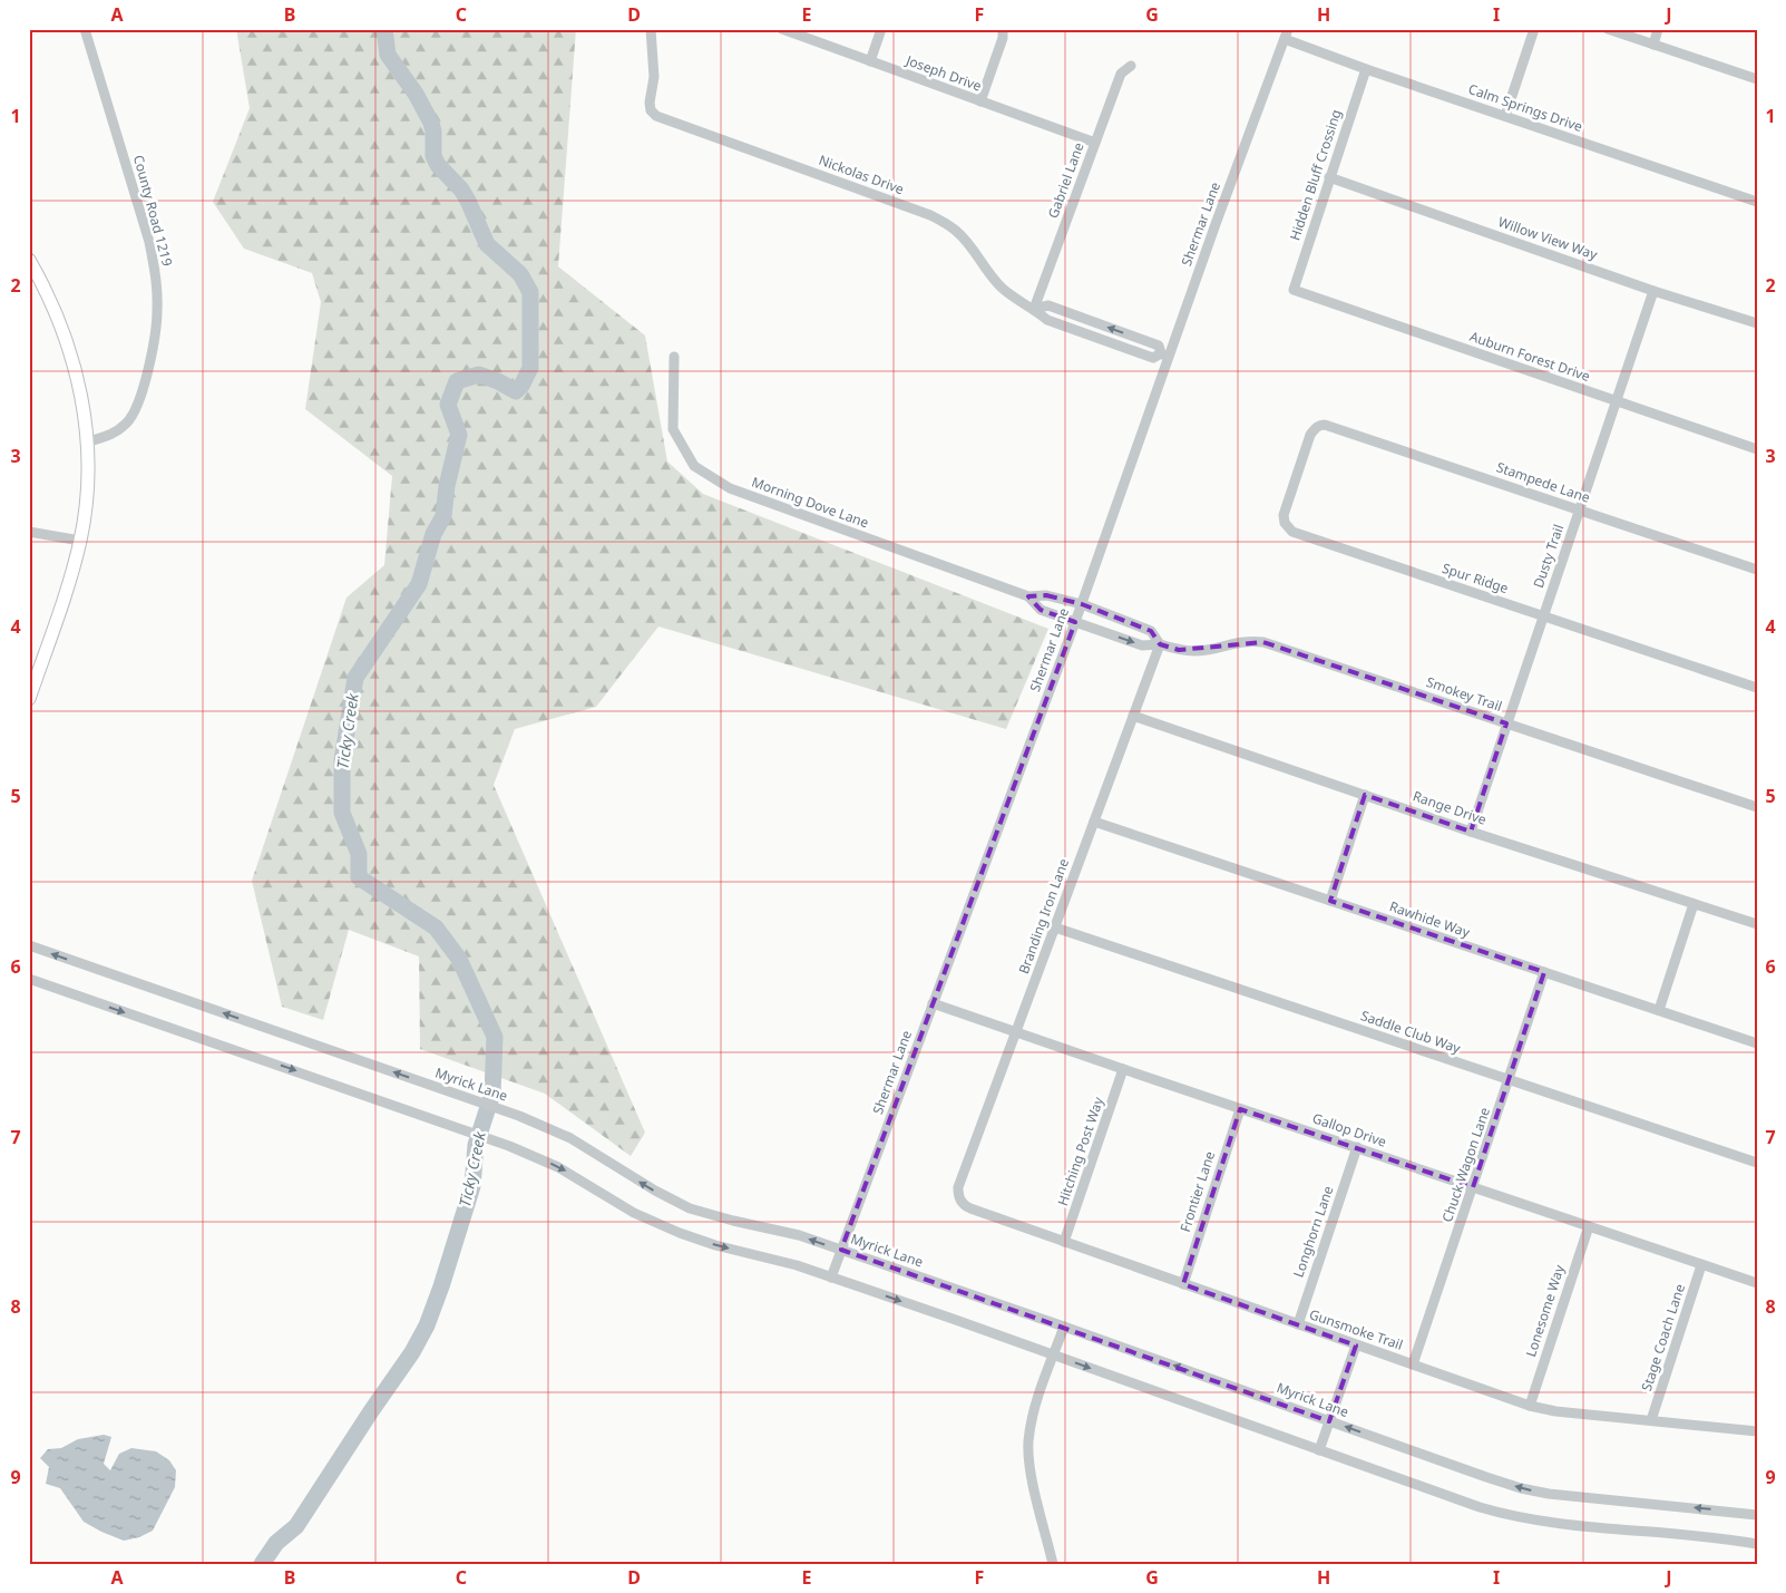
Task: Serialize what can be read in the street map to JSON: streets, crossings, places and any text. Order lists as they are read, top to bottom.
{
  "streets": {
    "street": [
      "Joseph Drive",
      "Calm Springs Drive",
      "Nickolas Drive",
      "Hidden Bluff Crossing",
      "Gabriel Lane",
      "County Road 1219",
      "Shermar Lane",
      "Willow View Way",
      "Auburn Forest Drive",
      "Stampede Lane",
      "Morning Dove Lane",
      "Dusty Trail",
      "Spur Ridge",
      "Smokey Trail",
      "Range Drive",
      "Branding Iron Lane",
      "Rawhide Way",
      "Saddle Club Way",
      "Myrick Lane",
      "Gallop Drive",
      "Hitching Post Way",
      "Chuck Wagon Lane",
      "Frontier Lane",
      "Longhorn Lane",
      "Lonesome Way",
      "Gunsmoke Trail",
      "Stage Coach Lane"
    ]
  },
  "crossings": [
    ["Joseph Drive", "Gabriel Lane"],
    ["Calm Springs Drive", "Hidden Bluff Crossing"],
    ["Calm Springs Drive", "Shermar Lane"],
    ["Nickolas Drive", "Gabriel Lane"],
    ["Nickolas Drive", "Shermar Lane"],
    ["Hidden Bluff Crossing", "Willow View Way"],
    ["Hidden Bluff Crossing", "Auburn Forest Drive"],
    ["Shermar Lane", "Morning Dove Lane"],
    ["Shermar Lane", "Smokey Trail"],
    ["Shermar Lane", "Myrick Lane"],
    ["Shermar Lane", "Gallop Drive"],
    ["Willow View Way", "Dusty Trail"],
    ["Auburn Forest Drive", "Dusty Trail"],
    ["Stampede Lane", "Dusty Trail"],
    ["Stampede Lane", "Spur Ridge"],
    ["Morning Dove Lane", "Smokey Trail"],
    ["Dusty Trail", "Spur Ridge"],
    ["Dusty Trail", "Smokey Trail"],
    ["Dusty Trail", "Range Drive"],
    ["Smokey Trail", "Branding Iron Lane"],
    ["Range Drive", "Branding Iron Lane"],
    ["Branding Iron Lane", "Rawhide Way"],
    ["Branding Iron Lane", "Saddle Club Way"],
    ["Branding Iron Lane", "Gallop Drive"],
    ["Branding Iron Lane", "Gunsmoke Trail"],
    ["Rawhide Way", "Chuck Wagon Lane"],
    ["Saddle Club Way", "Chuck Wagon Lane"],
    ["Gallop Drive", "Hitching Post Way"],
    ["Gallop Drive", "Chuck Wagon Lane"],
    ["Gallop Drive", "Frontier Lane"],
    ["Gallop Drive", "Longhorn Lane"],
    ["Gallop Drive", "Lonesome Way"],
    ["Gallop Drive", "Stage Coach Lane"],
    ["Hitching Post Way", "Gunsmoke Trail"],
    ["Chuck Wagon Lane", "Gunsmoke Trail"],
    ["Frontier Lane", "Gunsmoke Trail"],
    ["Longhorn Lane", "Gunsmoke Trail"],
    ["Lonesome Way", "Gunsmoke Trail"],
    ["Gunsmoke Trail", "Stage Coach Lane"]
  ],
  "water": ["Ticky Creek"],
  "grid": {
    "columns": [
      "A",
      "B",
      "C",
      "D",
      "E",
      "F",
      "G",
      "H",
      "I",
      "J"
    ],
    "rows": [
      "1",
      "2",
      "3",
      "4",
      "5",
      "6",
      "7",
      "8",
      "9"
    ]
  }
}
